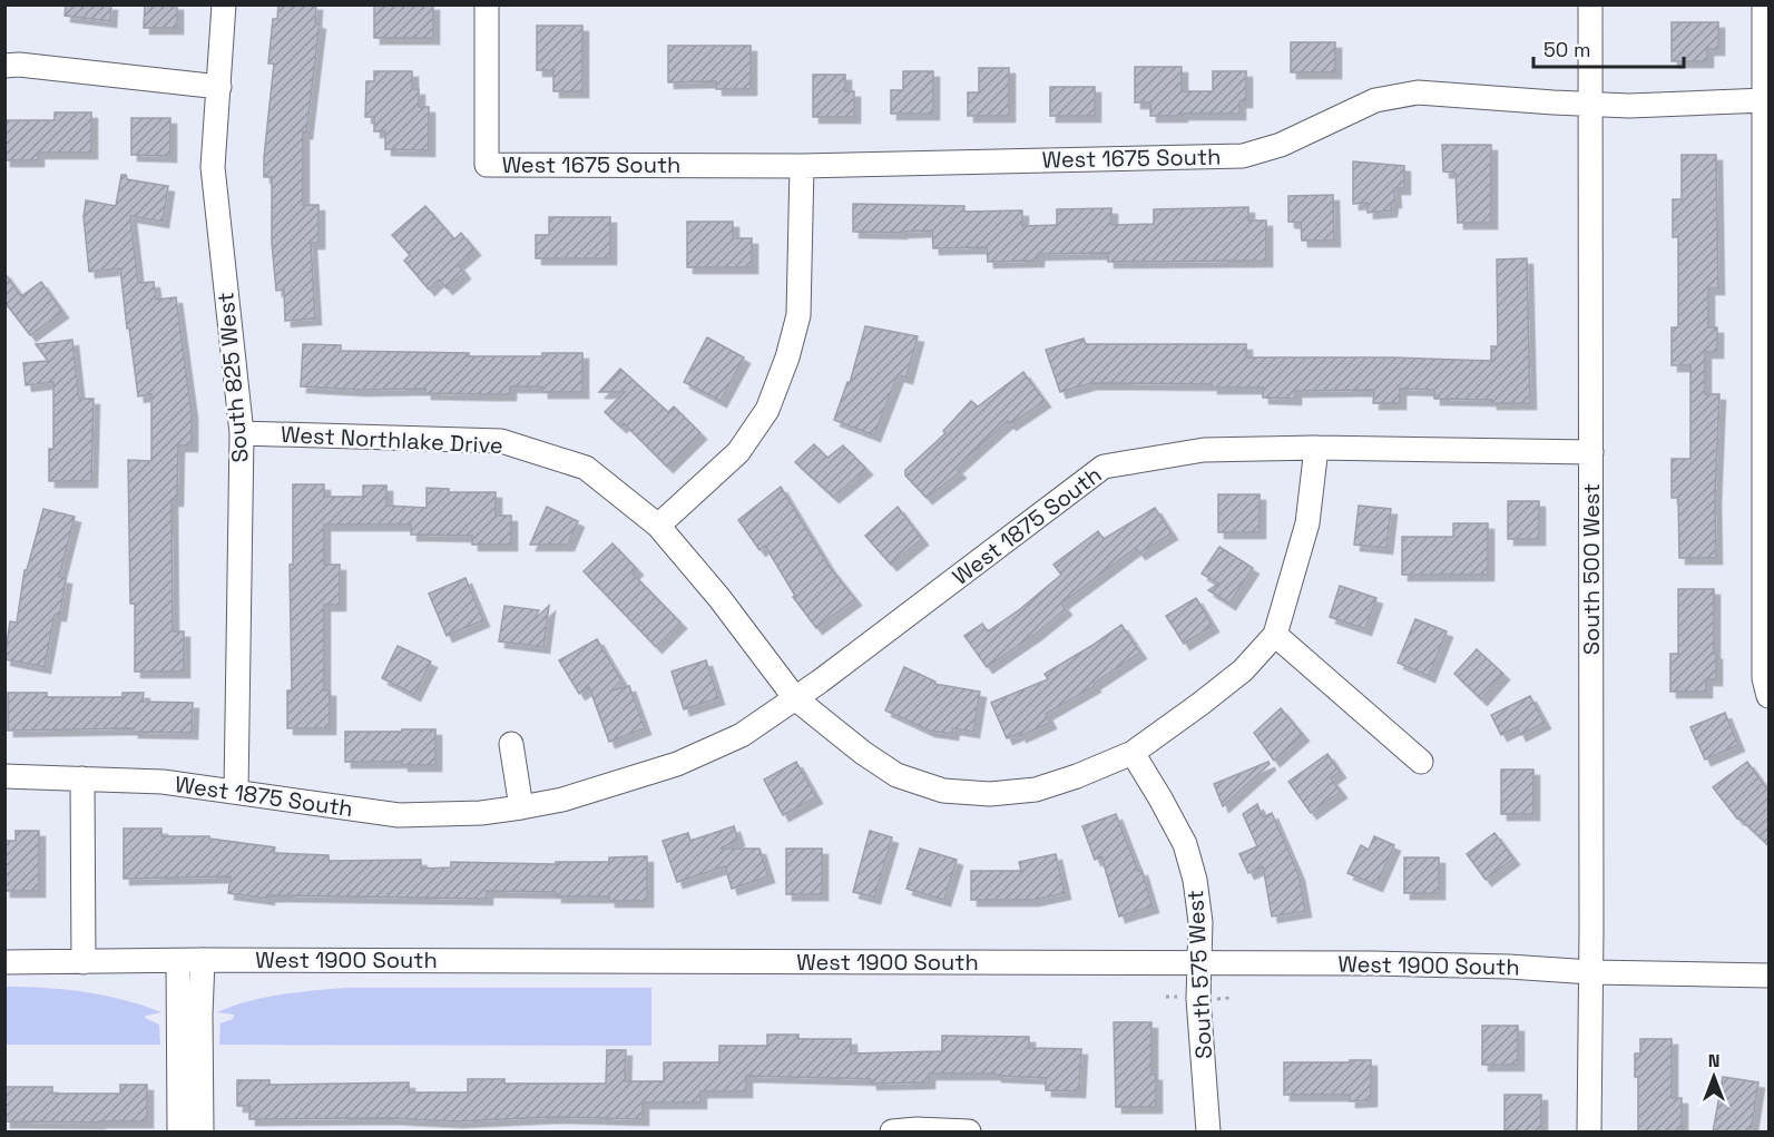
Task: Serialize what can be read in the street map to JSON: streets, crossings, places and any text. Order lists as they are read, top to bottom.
{
  "streets": {
    "street": [
      "West 1675 South",
      "South 825 West",
      "West Northlake Drive",
      "West 1875 South",
      "South 500 West",
      "West 1900 South",
      "South 575 West"
    ]
  },
  "crossings": [
    ["West 1675 South", "South 500 West"],
    ["South 825 West", "West Northlake Drive"],
    ["South 825 West", "West 1875 South"],
    ["West Northlake Drive", "West 1875 South"],
    ["West Northlake Drive", "South 575 West"],
    ["West 1875 South", "South 500 West"],
    ["South 500 West", "West 1900 South"],
    ["West 1900 South", "South 575 West"]
  ],
  "scale_bar": "50 m",
  "north": "top"
}
